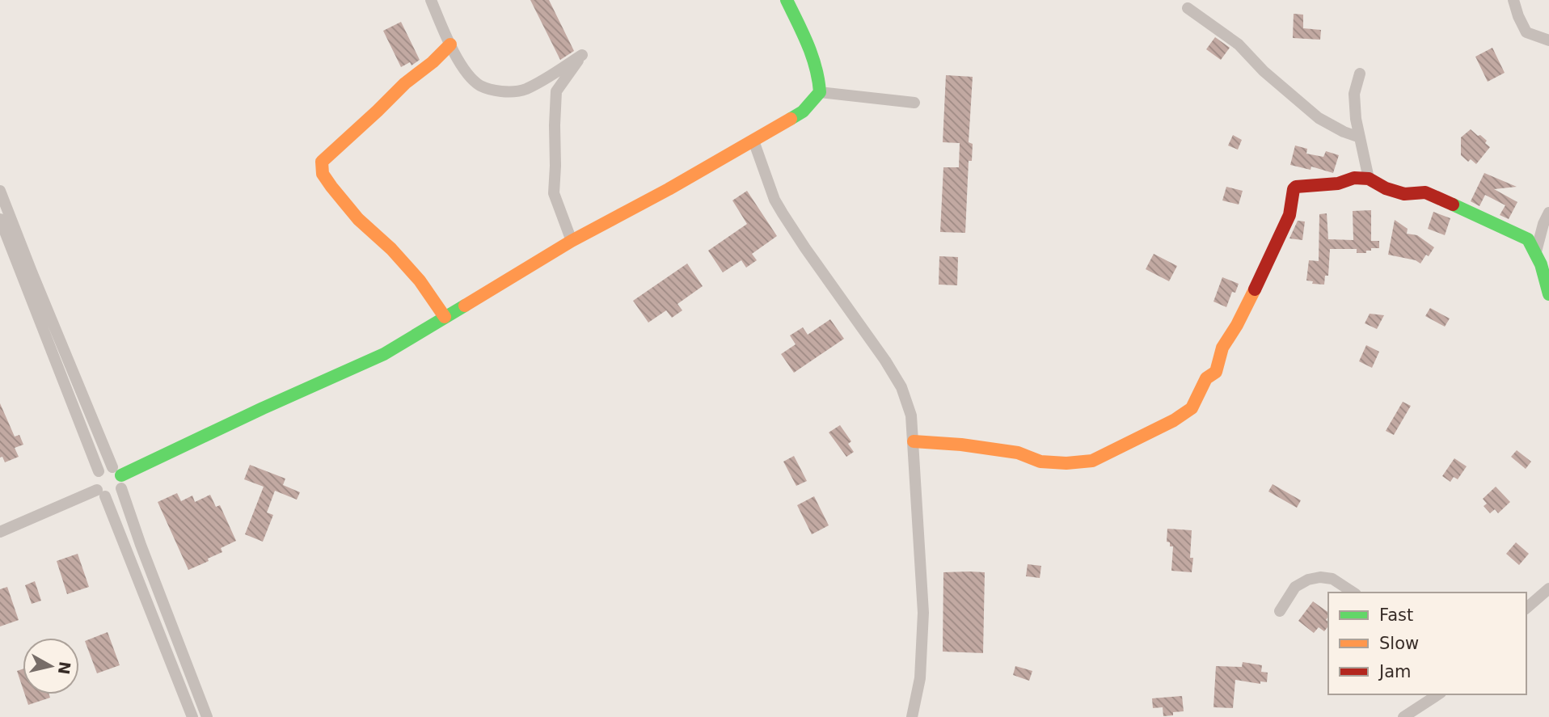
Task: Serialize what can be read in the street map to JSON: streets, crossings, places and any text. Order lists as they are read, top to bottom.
{
  "legend": ["Fast", "Slow", "Jam"],
  "north": "right"
}
